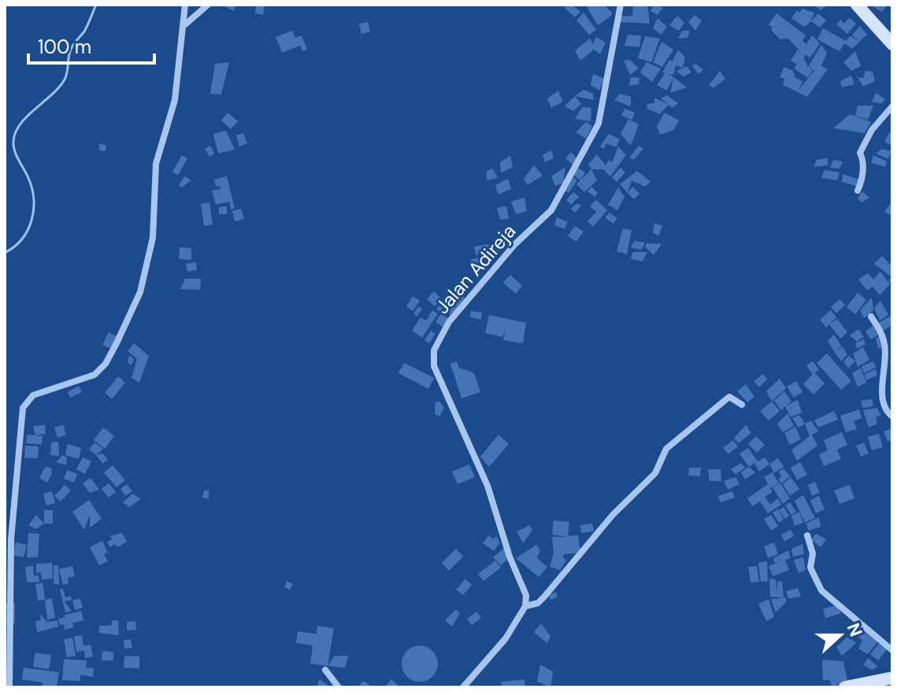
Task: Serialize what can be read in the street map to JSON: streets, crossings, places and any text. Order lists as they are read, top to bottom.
{
  "streets": {
    "street": ["Jalan Adireja"]
  },
  "scale_bar": "100 m",
  "north": "right"
}
